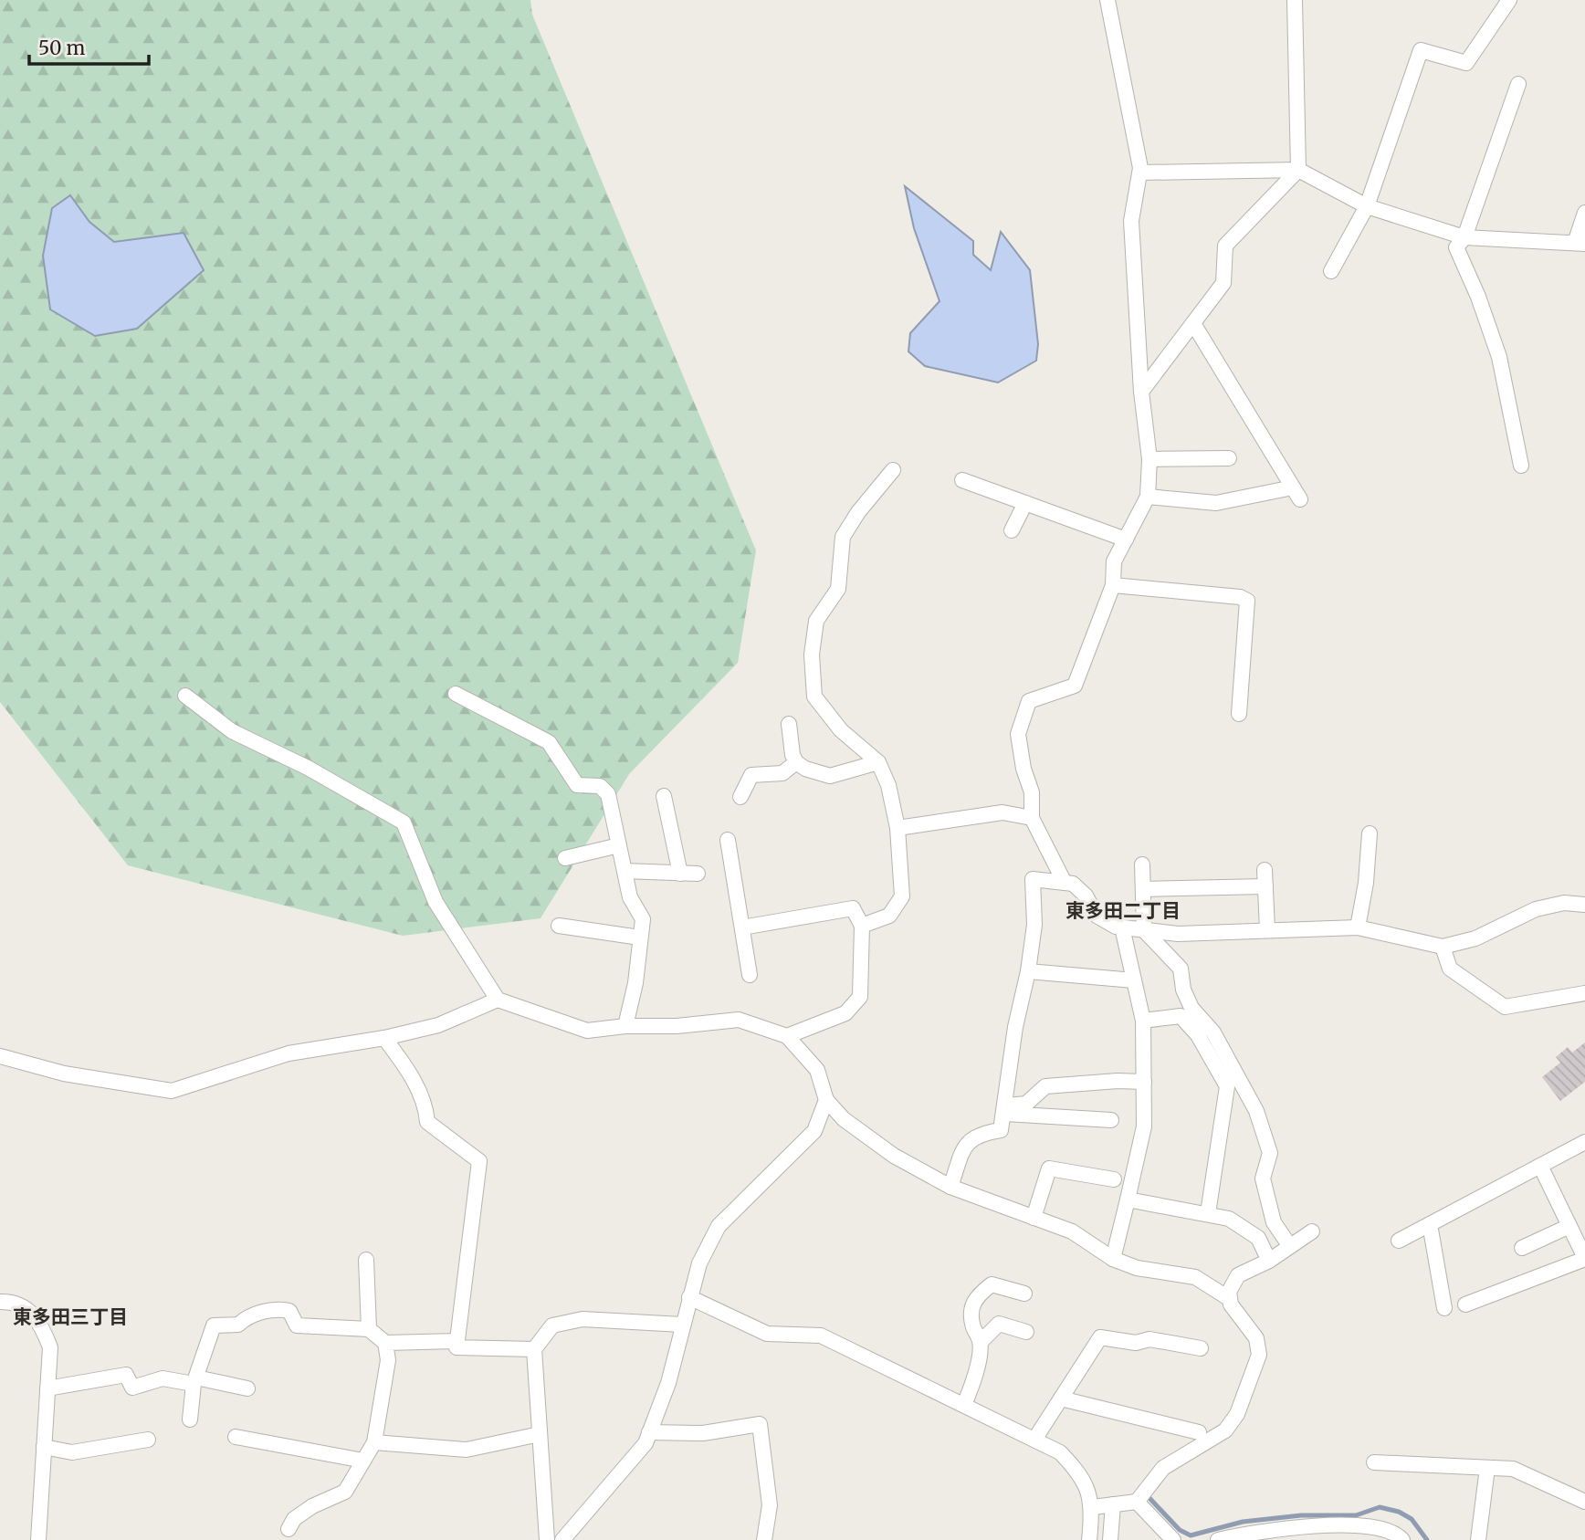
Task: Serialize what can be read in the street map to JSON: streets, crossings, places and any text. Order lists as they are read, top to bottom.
{
  "districts": ["東多田二丁目", "東多田三丁目"],
  "scale_bar": "50 m"
}
